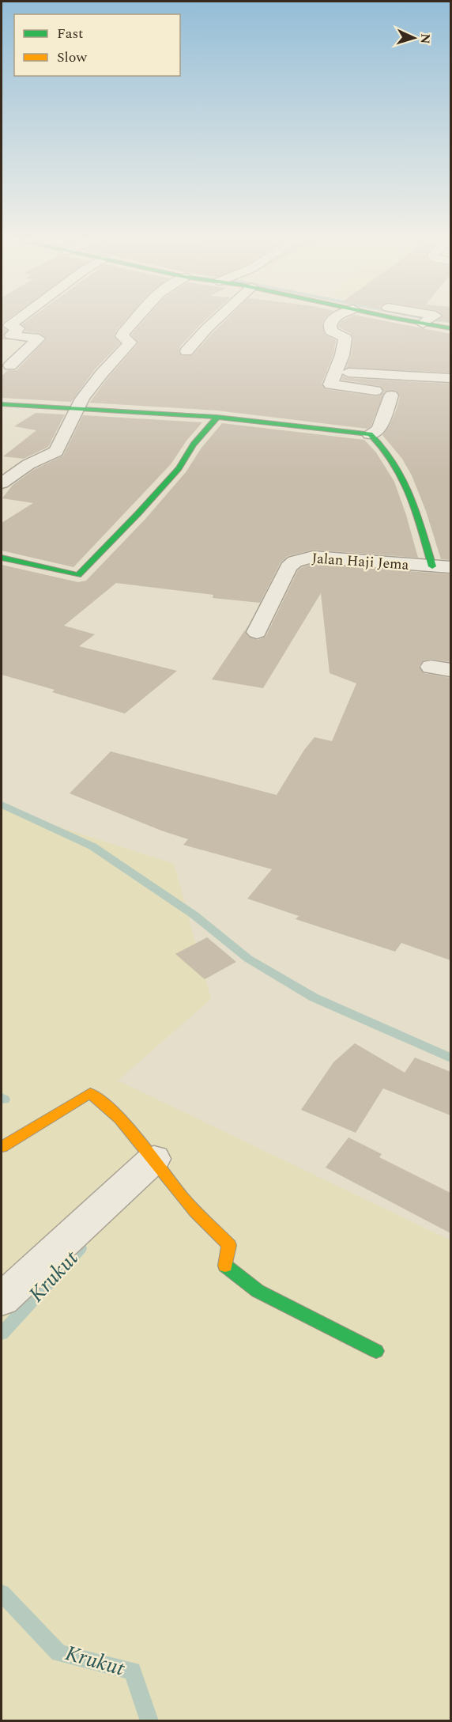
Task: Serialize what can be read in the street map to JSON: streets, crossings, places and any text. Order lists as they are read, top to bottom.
{
  "streets": {
    "street": ["Jalan Haji Jema"]
  },
  "water": ["Krukut"],
  "legend": ["Fast", "Slow"],
  "north": "right"
}
